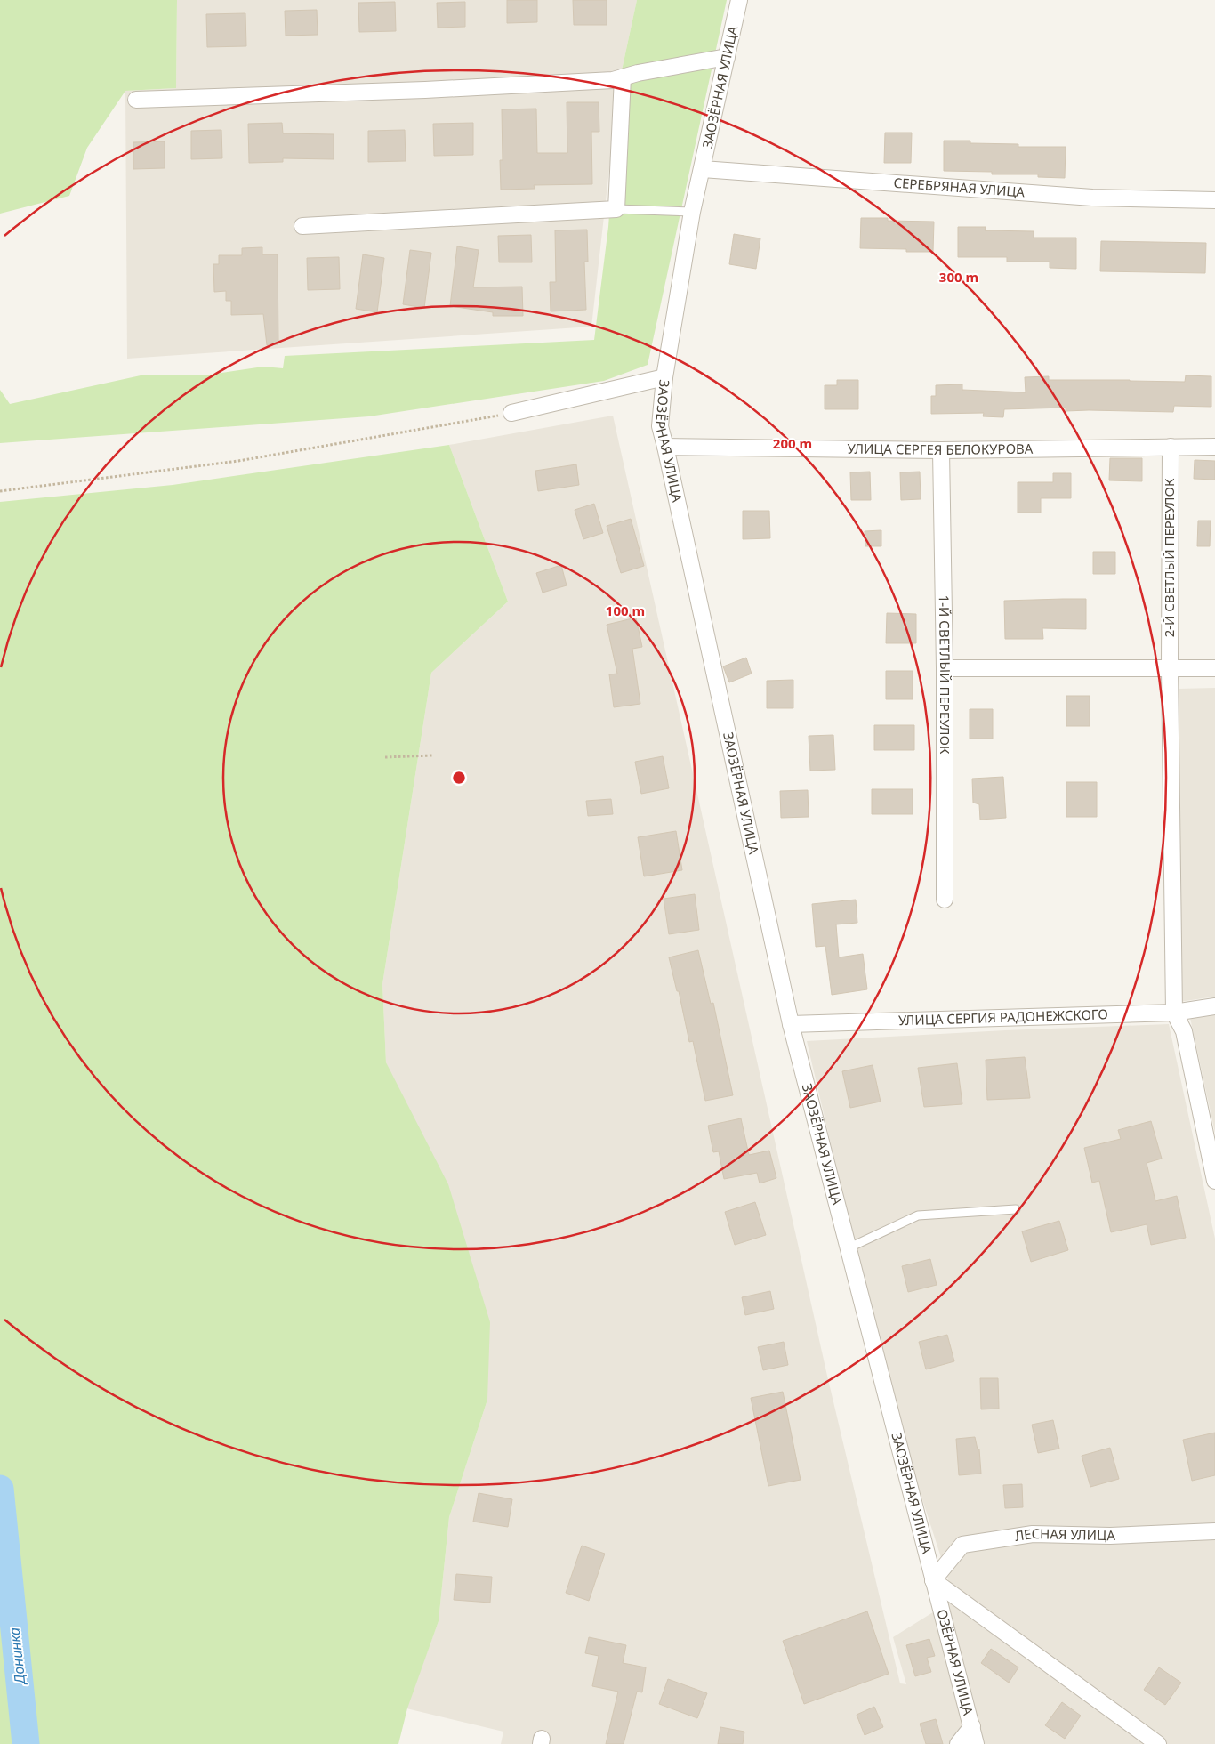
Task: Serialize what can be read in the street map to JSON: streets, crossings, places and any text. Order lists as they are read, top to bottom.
{
  "streets": {
    "street": [
      "ЗАОЗЁРНАЯ УЛИЦА",
      "СЕРЕБРЯНАЯ УЛИЦА",
      "УЛИЦА СЕРГЕЯ БЕЛОКУРОВА",
      "2-Й СВЕТЛЫЙ ПЕРЕУЛОК",
      "1-Й СВЕТЛЫЙ ПЕРЕУЛОК",
      "УЛИЦА СЕРГИЯ РАДОНЕЖСКОГО",
      "ЛЕСНАЯ УЛИЦА",
      "ОЗЁРНАЯ УЛИЦА"
    ]
  },
  "crossings": [
    ["ЗАОЗЁРНАЯ УЛИЦА", "СЕРЕБРЯНАЯ УЛИЦА"],
    ["ЗАОЗЁРНАЯ УЛИЦА", "УЛИЦА СЕРГЕЯ БЕЛОКУРОВА"],
    ["ЗАОЗЁРНАЯ УЛИЦА", "УЛИЦА СЕРГИЯ РАДОНЕЖСКОГО"],
    ["ЗАОЗЁРНАЯ УЛИЦА", "ЛЕСНАЯ УЛИЦА"],
    ["ЗАОЗЁРНАЯ УЛИЦА", "ОЗЁРНАЯ УЛИЦА"],
    ["УЛИЦА СЕРГЕЯ БЕЛОКУРОВА", "2-Й СВЕТЛЫЙ ПЕРЕУЛОК"],
    ["УЛИЦА СЕРГЕЯ БЕЛОКУРОВА", "1-Й СВЕТЛЫЙ ПЕРЕУЛОК"],
    ["2-Й СВЕТЛЫЙ ПЕРЕУЛОК", "УЛИЦА СЕРГИЯ РАДОНЕЖСКОГО"],
    ["ЛЕСНАЯ УЛИЦА", "ОЗЁРНАЯ УЛИЦА"]
  ],
  "water": ["Донинка"],
  "rings": ["300 m", "200 m", "100 m"]
}
